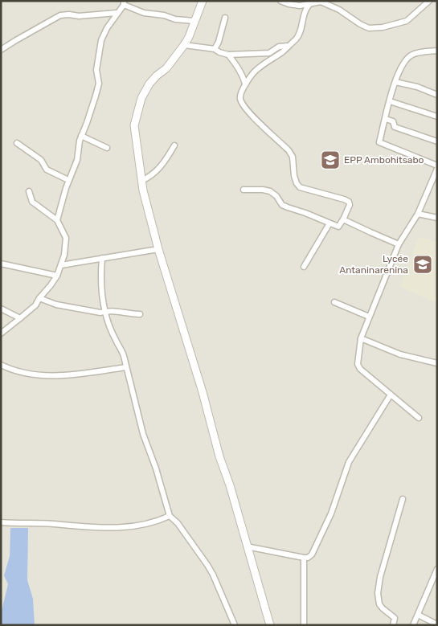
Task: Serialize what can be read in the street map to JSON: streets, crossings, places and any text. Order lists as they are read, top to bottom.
{
  "places": {
    "school or university": ["EPP Ambohitsabo", "Lycée Antaninarenina"]
  }
}
